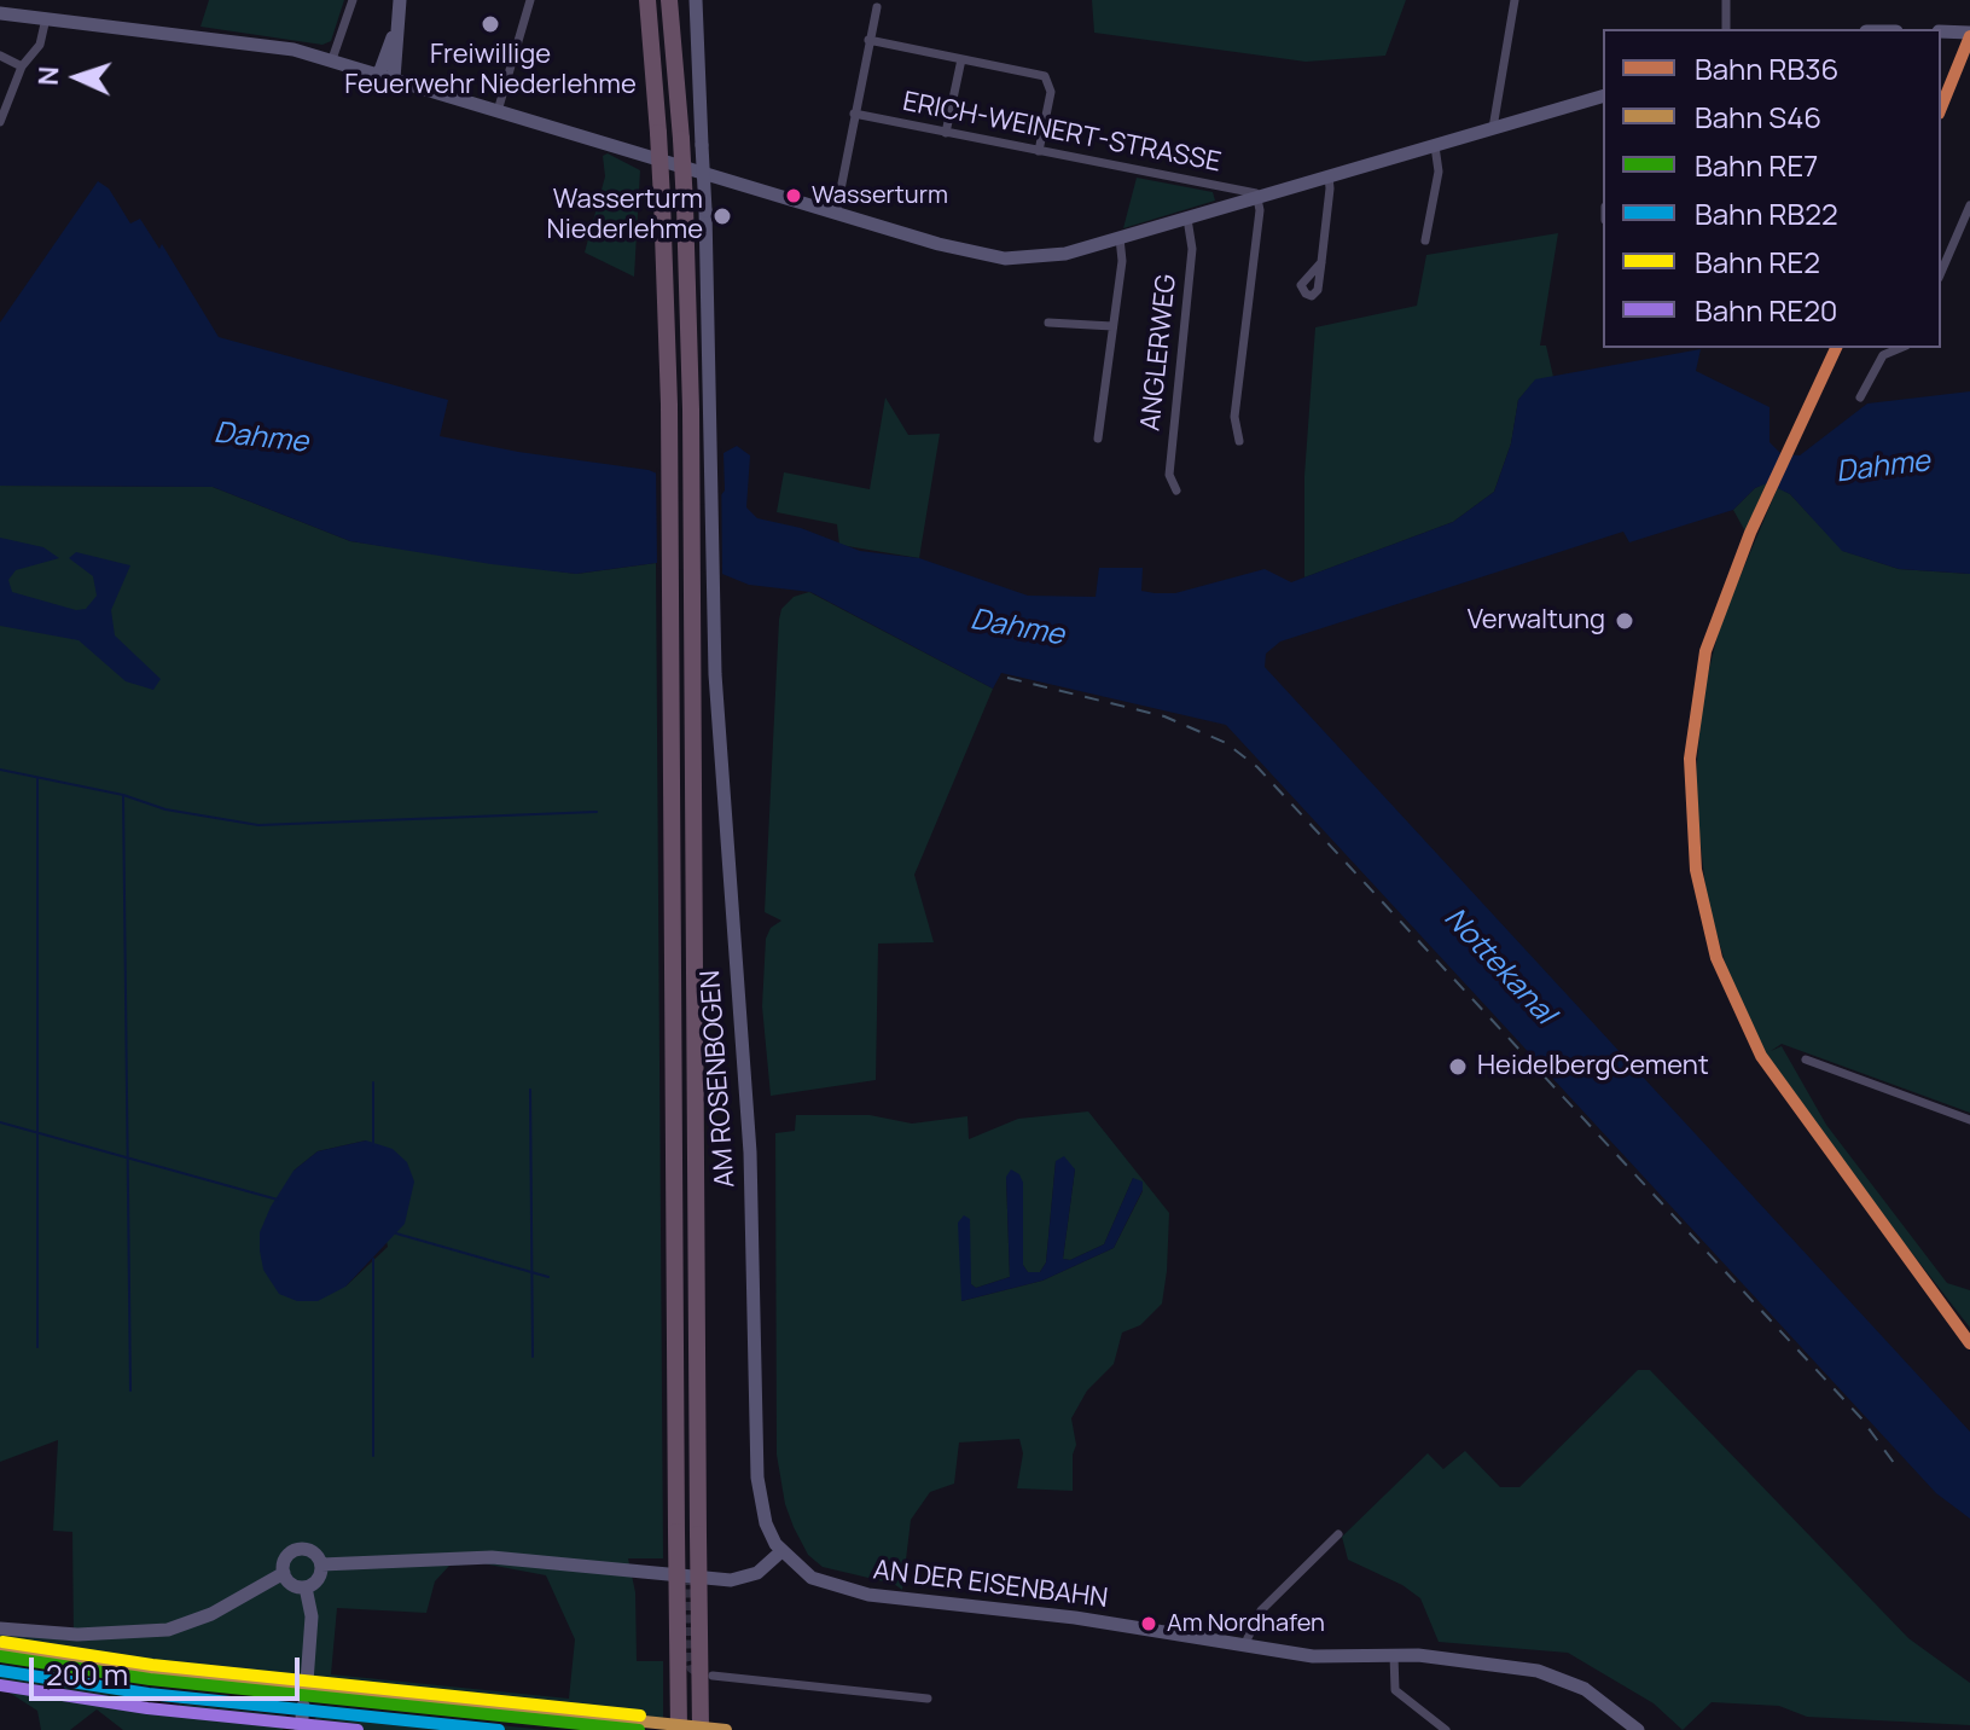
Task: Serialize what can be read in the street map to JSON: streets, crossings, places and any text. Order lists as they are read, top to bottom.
{
  "streets": {
    "main road": ["AM ROSENBOGEN", "AN DER EISENBAHN"],
    "street": ["ERICH-WEINERT-STRASSE", "ANGLERWEG"]
  },
  "crossings": [
    ["AM ROSENBOGEN", "AN DER EISENBAHN"]
  ],
  "water": ["Dahme", "Nottekanal"],
  "places": [
    "Freiwillige Feuerwehr Niederlehme",
    "Wasserturm",
    "Wasserturm Niederlehme",
    "Verwaltung",
    "HeidelbergCement",
    "Am Nordhafen"
  ],
  "lines": [
    "rail line RB36",
    "rail line RE2",
    "rail line S46",
    "rail line RE7",
    "rail line RB22",
    "rail line RE20"
  ],
  "legend": [
    "Bahn RB36",
    "Bahn S46",
    "Bahn RE7",
    "Bahn RB22",
    "Bahn RE2",
    "Bahn RE20"
  ],
  "scale_bar": "200 m",
  "north": "left"
}
